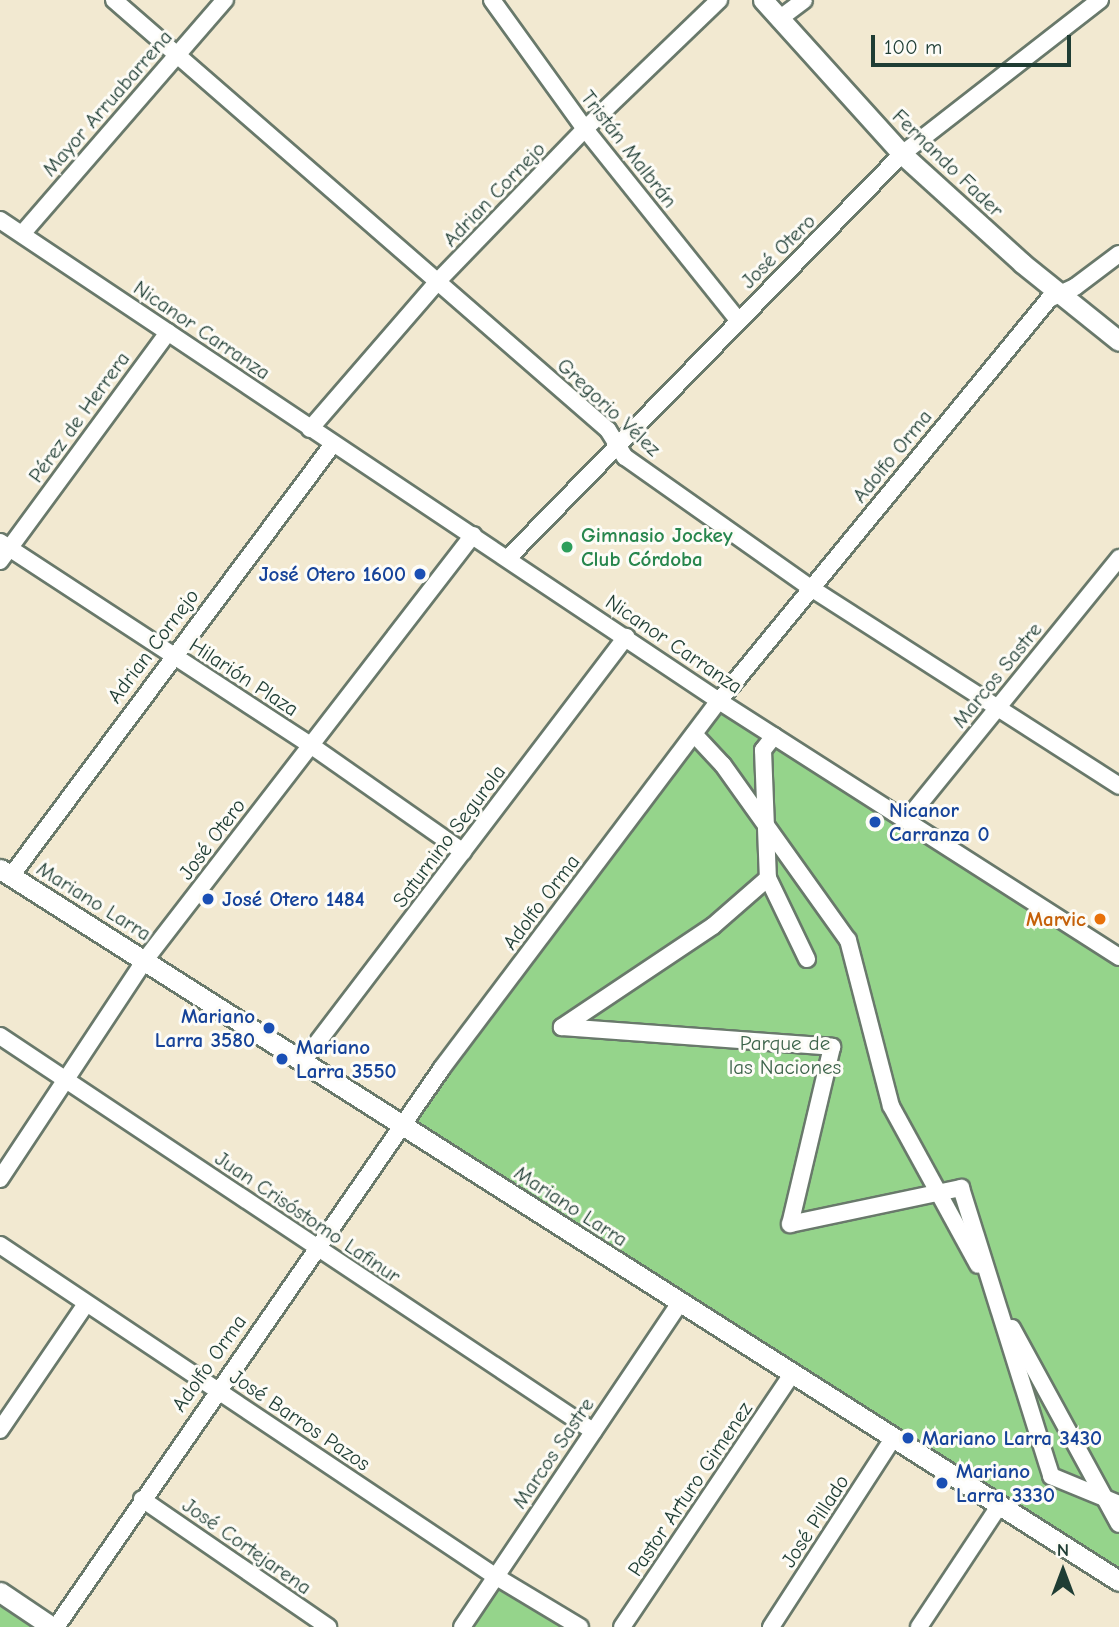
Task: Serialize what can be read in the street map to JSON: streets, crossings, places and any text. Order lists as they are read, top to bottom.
{
  "streets": {
    "main road": ["Fernando Fader", "Mariano Larra"],
    "street": [
      "Mayor Arruabarrena",
      "Tristán Malbrán",
      "Adrian Cornejo",
      "José Otero",
      "Nicanor Carranza",
      "Gregorio Vélez",
      "Pérez de Herrera",
      "Adolfo Orma",
      "Marcos Sastre",
      "Hilarión Plaza",
      "Saturnino Segurola",
      "Juan Crisóstomo Lafinur",
      "José Barros Pazos",
      "Pastor Arturo Gimenez",
      "José Pillado",
      "José Cortejarena"
    ]
  },
  "crossings": [
    ["Mayor Arruabarrena", "Nicanor Carranza"],
    ["Mayor Arruabarrena", "Gregorio Vélez"],
    ["Tristán Malbrán", "Adrian Cornejo"],
    ["Tristán Malbrán", "José Otero"],
    ["Fernando Fader", "José Otero"],
    ["Fernando Fader", "Adolfo Orma"],
    ["Adrian Cornejo", "Nicanor Carranza"],
    ["Adrian Cornejo", "Gregorio Vélez"],
    ["Adrian Cornejo", "Hilarión Plaza"],
    ["Adrian Cornejo", "Mariano Larra"],
    ["José Otero", "Nicanor Carranza"],
    ["José Otero", "Gregorio Vélez"],
    ["José Otero", "Hilarión Plaza"],
    ["José Otero", "Mariano Larra"],
    ["José Otero", "Juan Crisóstomo Lafinur"],
    ["Nicanor Carranza", "Pérez de Herrera"],
    ["Nicanor Carranza", "Adolfo Orma"],
    ["Nicanor Carranza", "Marcos Sastre"],
    ["Nicanor Carranza", "Saturnino Segurola"],
    ["Gregorio Vélez", "Adolfo Orma"],
    ["Gregorio Vélez", "Marcos Sastre"],
    ["Pérez de Herrera", "Hilarión Plaza"],
    ["Adolfo Orma", "Mariano Larra"],
    ["Adolfo Orma", "Juan Crisóstomo Lafinur"],
    ["Adolfo Orma", "José Barros Pazos"],
    ["Adolfo Orma", "José Cortejarena"],
    ["Marcos Sastre", "Mariano Larra"],
    ["Marcos Sastre", "Juan Crisóstomo Lafinur"],
    ["Marcos Sastre", "José Barros Pazos"],
    ["Hilarión Plaza", "Saturnino Segurola"],
    ["Saturnino Segurola", "Mariano Larra"],
    ["Mariano Larra", "Pastor Arturo Gimenez"],
    ["Mariano Larra", "José Pillado"]
  ],
  "parks": ["Parque de las Naciones"],
  "places": [
    "Gimnasio Jockey Club Córdoba",
    "José Otero 1600",
    "Nicanor Carranza 0",
    "José Otero 1484",
    "Marvic",
    "Mariano Larra 3580",
    "Mariano Larra 3550",
    "Mariano Larra 3430",
    "Mariano Larra 3330"
  ],
  "scale_bar": "100 m",
  "north": "top"
}
